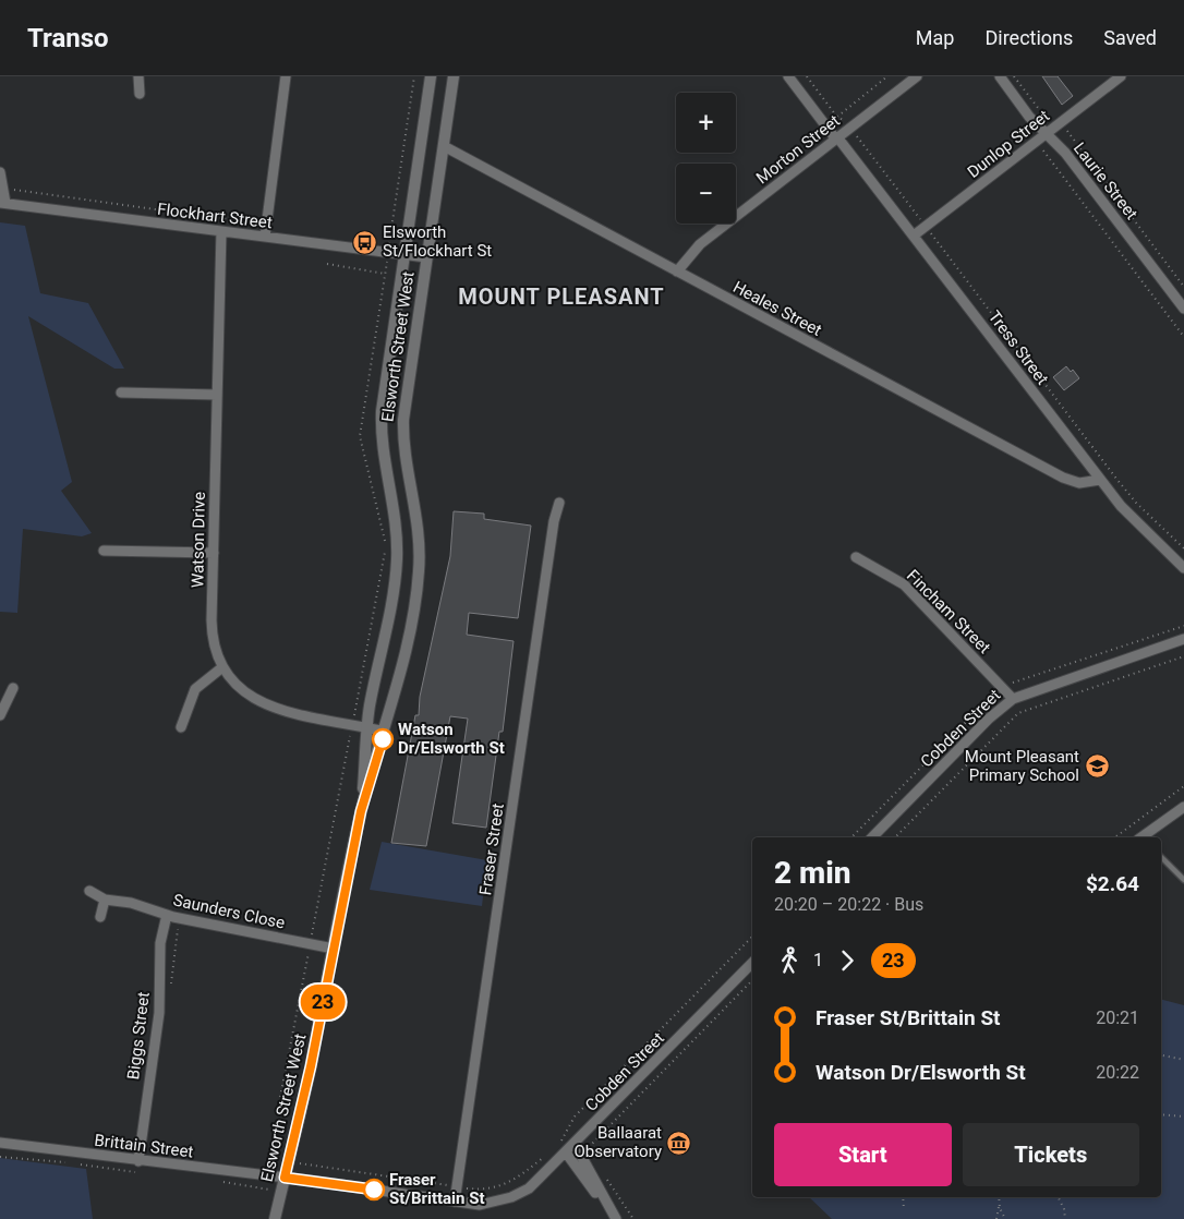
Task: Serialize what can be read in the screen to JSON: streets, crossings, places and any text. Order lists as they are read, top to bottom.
{
  "streets": {
    "street": [
      "Dunlop Street",
      "Morton Street",
      "Laurie Street",
      "Flockhart Street",
      "Heales Street",
      "Elsworth Street West",
      "Tress Street",
      "Watson Drive",
      "Fincham Street",
      "Cobden Street",
      "Fraser Street",
      "Saunders Close",
      "Biggs Street",
      "Brittain Street"
    ]
  },
  "crossings": [
    ["Dunlop Street", "Laurie Street"],
    ["Dunlop Street", "Tress Street"],
    ["Morton Street", "Heales Street"],
    ["Morton Street", "Tress Street"],
    ["Flockhart Street", "Elsworth Street West"],
    ["Flockhart Street", "Watson Drive"],
    ["Heales Street", "Elsworth Street West"],
    ["Heales Street", "Tress Street"],
    ["Elsworth Street West", "Watson Drive"],
    ["Elsworth Street West", "Cobden Street"],
    ["Elsworth Street West", "Saunders Close"],
    ["Elsworth Street West", "Brittain Street"],
    ["Fincham Street", "Cobden Street"],
    ["Cobden Street", "Fraser Street"],
    ["Cobden Street", "Brittain Street"],
    ["Saunders Close", "Biggs Street"],
    ["Biggs Street", "Brittain Street"]
  ],
  "districts": ["MOUNT PLEASANT"],
  "places": {
    "bus stop": ["Elsworth St/Flockhart St"],
    "other": ["Watson Dr/Elsworth St", "Fraser St/Brittain St"],
    "school or university": ["Mount Pleasant Primary School"],
    "museum": ["Ballaarat Observatory"]
  },
  "lines": ["bus line 23"],
  "page": {
    "header": "Transo",
    "nav": ["Map", "Directions", "Saved"],
    "on_map": "23",
    "map_buttons": ["+", "−"],
    "heading": ["2 min", "20:20 – 20:22 · Bus", "$2.64"],
    "legs": ["1", "23"],
    "list": [
      {
        "name": "Fraser St/Brittain St",
        "value": "20:21"
      },
      {
        "name": "Watson Dr/Elsworth St",
        "value": "20:22"
      }
    ],
    "buttons": ["Start", "Tickets"]
  }
}
